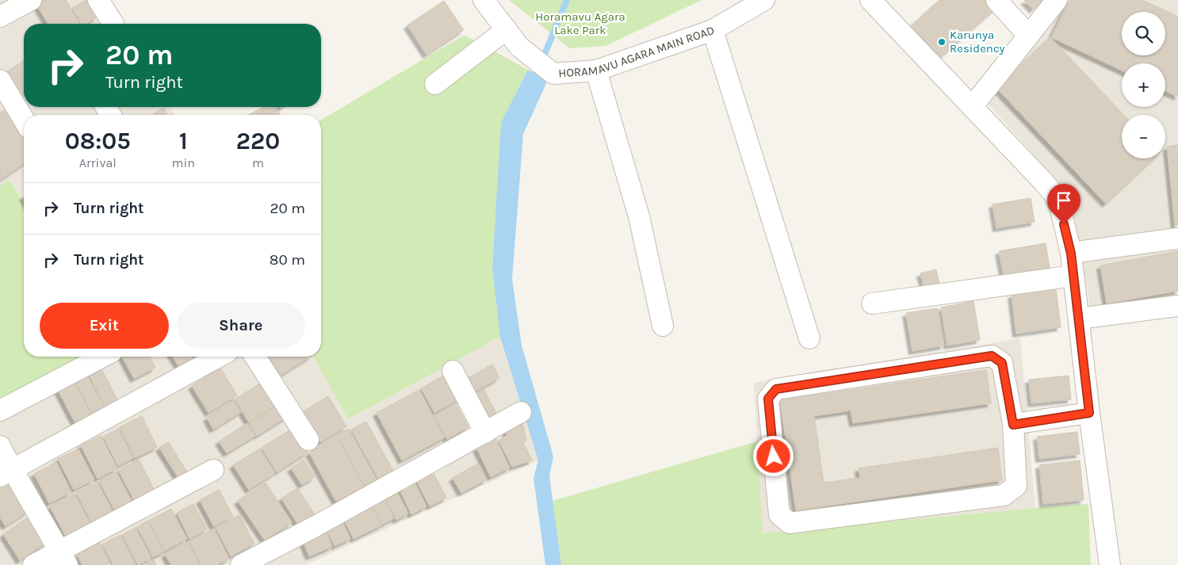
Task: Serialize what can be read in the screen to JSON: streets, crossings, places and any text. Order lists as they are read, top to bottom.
{
  "streets": {
    "street": ["HORAMAVU AGARA MAIN ROAD"]
  },
  "parks": ["Horamavu Agara Lake Park"],
  "places": ["Karunya Residency"],
  "page": {
    "map_buttons": ["+", "−"],
    "turn": ["20 m", "Turn right"],
    "eta": [
      "08:05",
      "Arrival",
      "1",
      "min",
      "220",
      "m"
    ],
    "list": [
      {
        "name": "Turn right",
        "value": "20 m"
      },
      {
        "name": "Turn right",
        "value": "80 m"
      }
    ],
    "buttons": ["Exit", "Share"]
  }
}
